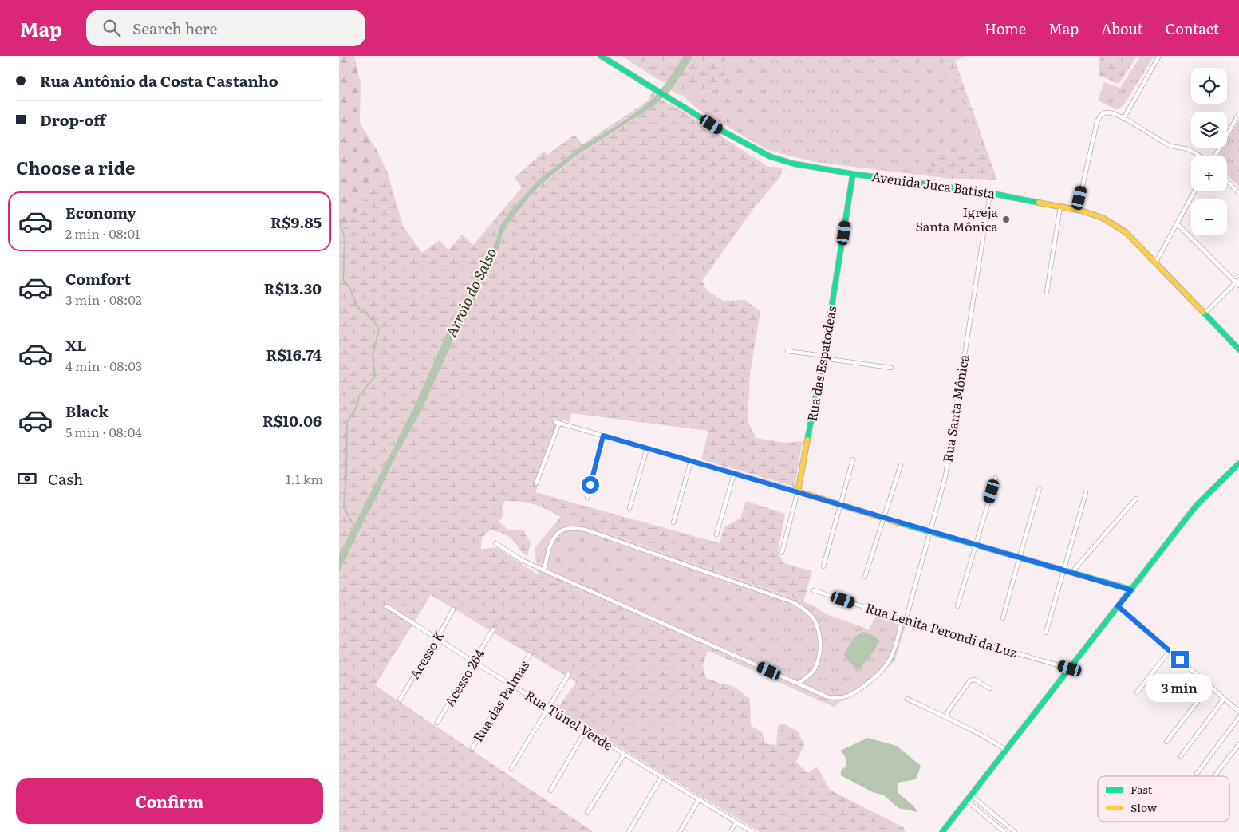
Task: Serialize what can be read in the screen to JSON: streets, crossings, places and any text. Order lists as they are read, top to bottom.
{
  "streets": {
    "main road": ["Avenida Juca Batista", "Rua das Espatodeas"],
    "street": [
      "Rua Santa Mônica",
      "Rua Lenita Perondi da Luz",
      "Acesso K",
      "Acesso 264",
      "Rua das Palmas",
      "Rua Túnel Verde"
    ]
  },
  "crossings": [
    ["Avenida Juca Batista", "Rua das Espatodeas"],
    ["Avenida Juca Batista", "Rua Santa Mônica"],
    ["Rua Santa Mônica", "Rua Lenita Perondi da Luz"],
    ["Acesso K", "Rua Túnel Verde"],
    ["Acesso 264", "Rua Túnel Verde"],
    ["Rua das Palmas", "Rua Túnel Verde"]
  ],
  "water": ["Arroio do Salso"],
  "places": ["Igreja Santa Mônica"],
  "legend": ["Fast", "Slow"],
  "page": {
    "header": "Map",
    "search": "Search here",
    "nav": [
      "Home",
      "Map",
      "About",
      "Contact"
    ],
    "banner": ["Rua Antônio da Costa Castanho", "Drop-off"],
    "map_buttons": ["+", "−"],
    "heading": "Choose a ride",
    "list": [
      {
        "name": "Economy",
        "note": "2 min · 08:01",
        "value": "R$9.85"
      },
      {
        "name": "Comfort",
        "note": "3 min · 08:02",
        "value": "R$13.30"
      },
      {
        "name": "XL",
        "note": "4 min · 08:03",
        "value": "R$16.74"
      },
      {
        "name": "Black",
        "note": "5 min · 08:04",
        "value": "R$10.06"
      }
    ],
    "pay": ["Cash", "1.1 km"],
    "bubble": "3 min",
    "buttons": "Confirm"
  }
}
